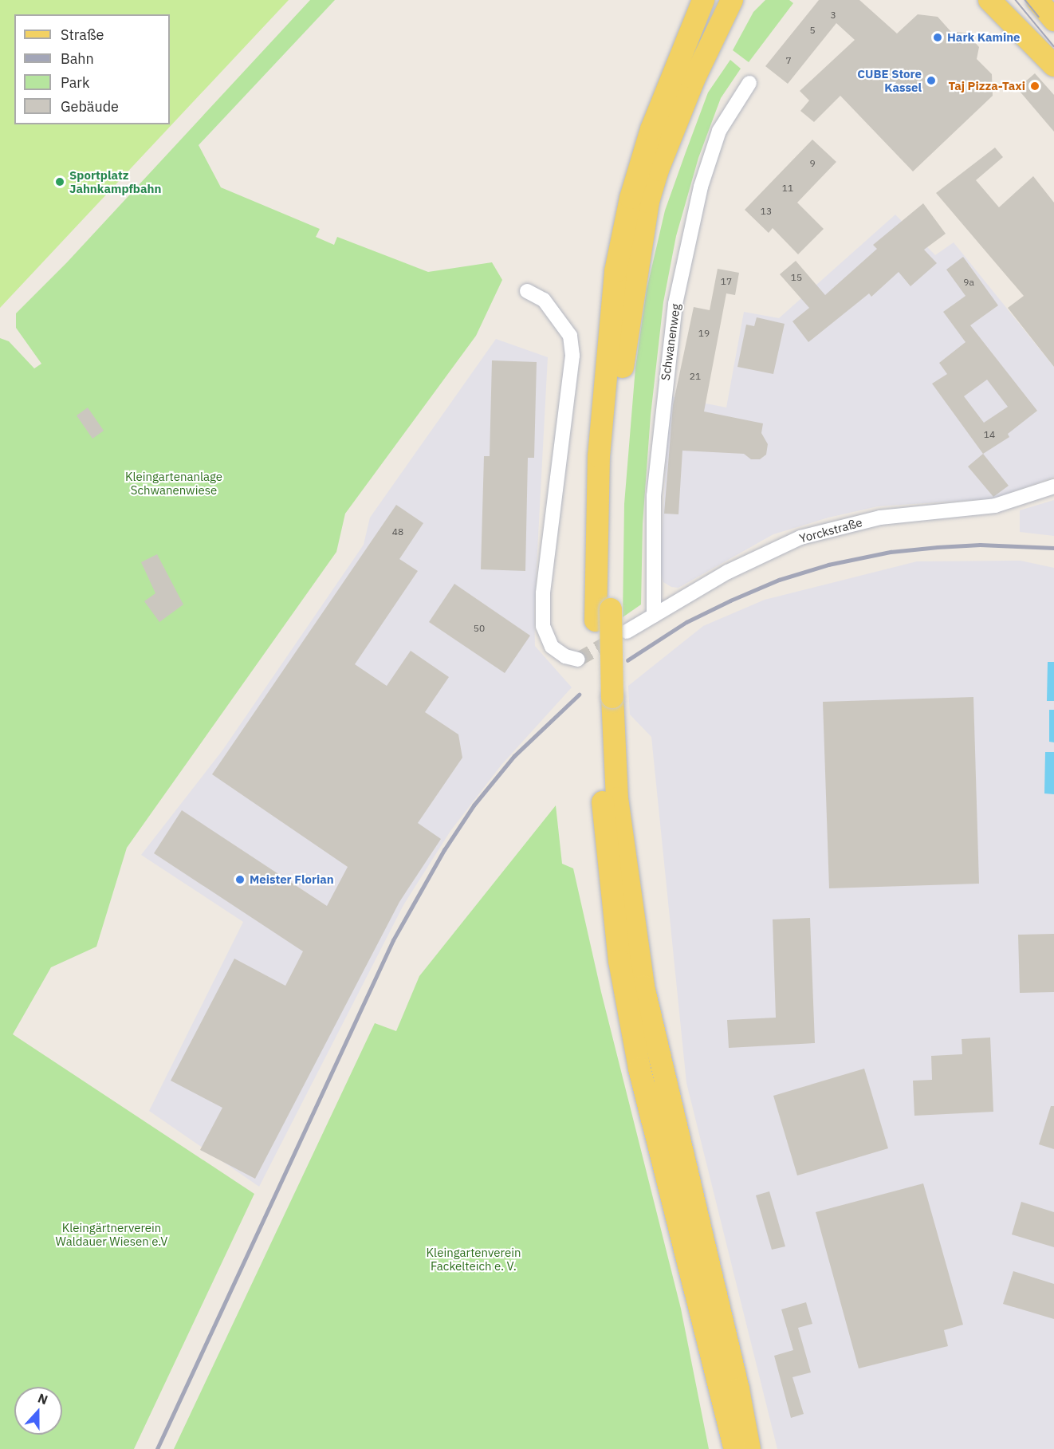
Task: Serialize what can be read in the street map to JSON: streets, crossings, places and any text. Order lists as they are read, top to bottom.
{
  "streets": {
    "street": ["Schwanenweg", "Yorckstraße"]
  },
  "crossings": [
    ["Schwanenweg", "Yorckstraße"]
  ],
  "parks": ["Kleingartenanlage Schwanenwiese", "Kleingärtnerverein Waldauer Wiesen e.V", "Kleingartenverein Fackelteich e. V."],
  "places": [
    "Hark Kamine",
    "CUBE Store Kassel",
    "Taj Pizza-Taxi",
    "Sportplatz Jahnkampfbahn",
    "Meister Florian"
  ],
  "house_numbers": [
    "3",
    "5",
    "7",
    "9",
    "11",
    "13",
    "15",
    "17",
    "9a",
    "19",
    "21",
    "14",
    "48",
    "50"
  ],
  "legend": [
    "Straße",
    "Bahn",
    "Park",
    "Gebäude"
  ],
  "north": "top"
}
